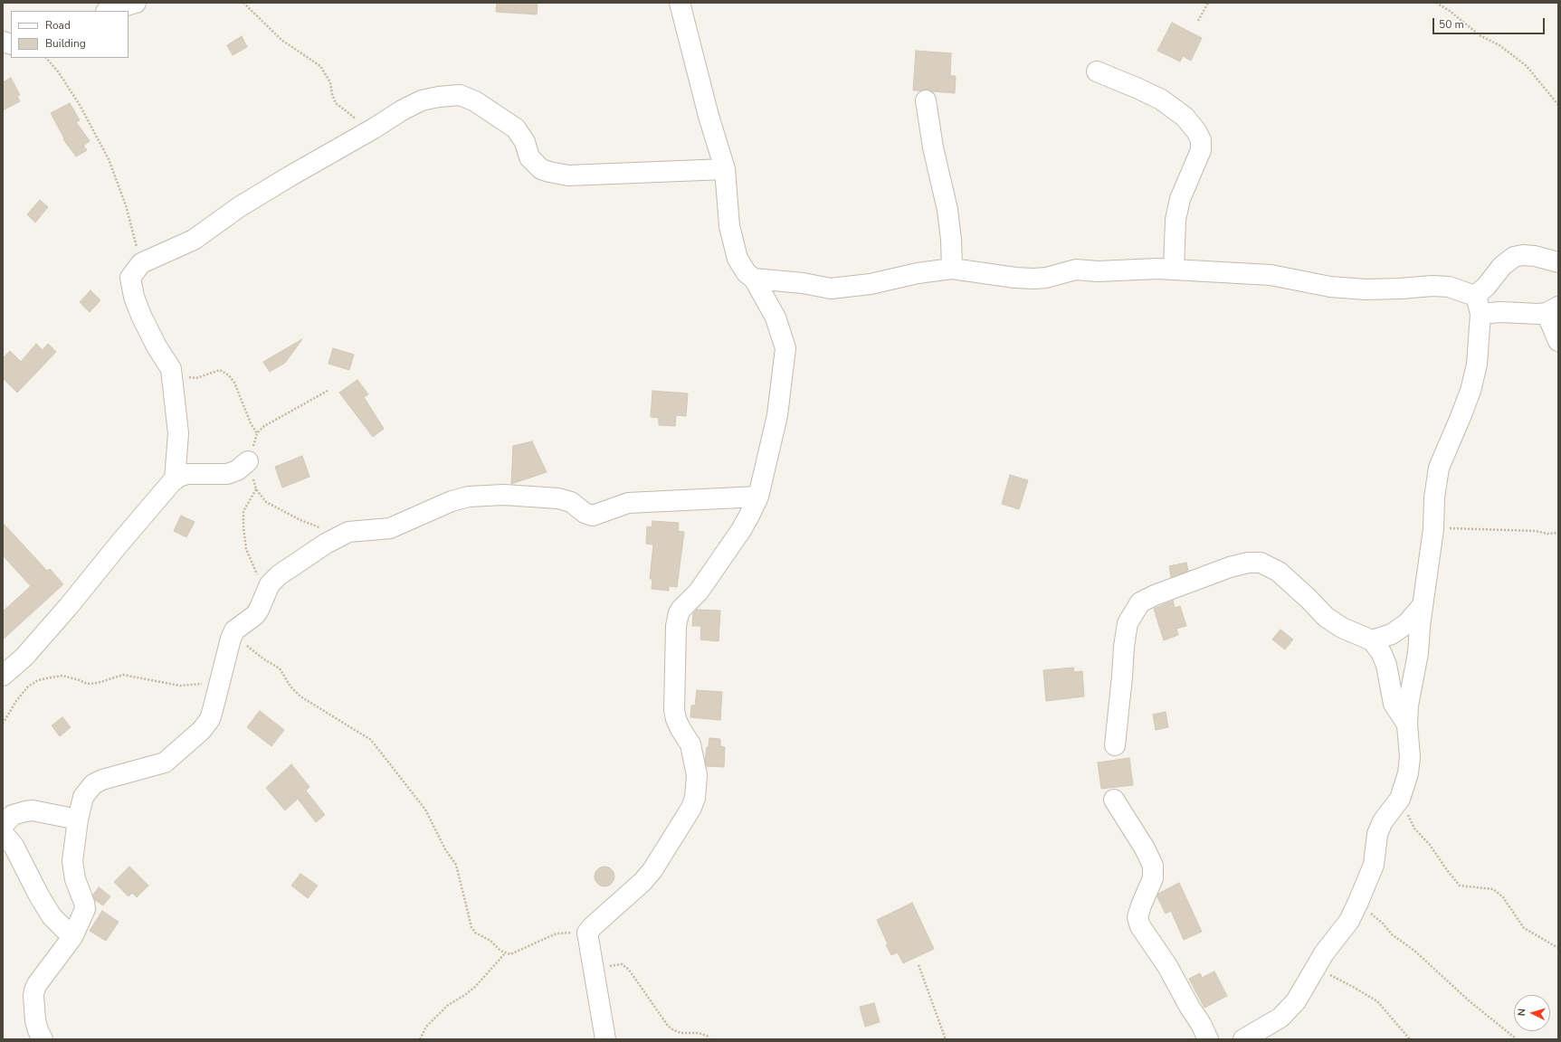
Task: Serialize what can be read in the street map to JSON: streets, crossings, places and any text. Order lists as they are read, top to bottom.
{
  "legend": ["Road", "Building"],
  "scale_bar": "50 m",
  "north": "left"
}
